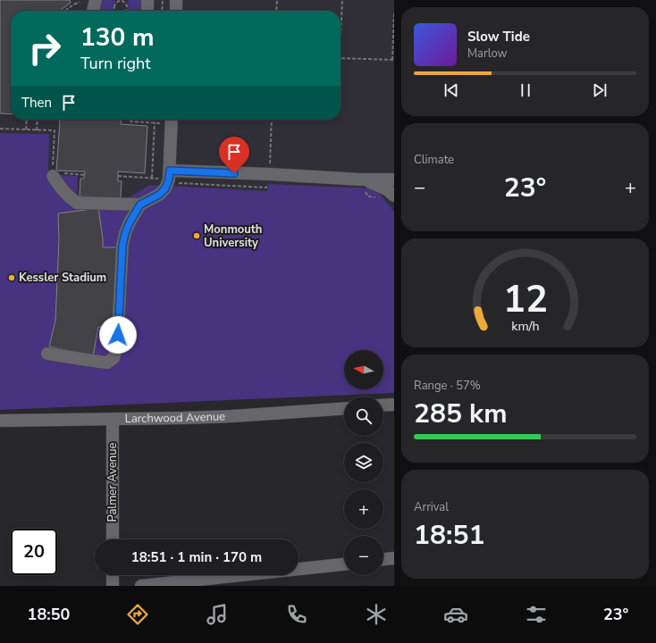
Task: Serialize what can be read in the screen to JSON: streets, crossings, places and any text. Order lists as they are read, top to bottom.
{
  "streets": {
    "street": ["Larchwood Avenue", "Palmer Avenue"]
  },
  "crossings": [
    ["Larchwood Avenue", "Palmer Avenue"]
  ],
  "places": ["Monmouth University", "Kessler Stadium"],
  "north": "left",
  "page": {
    "turn": ["130 m", "Turn right"],
    "song": ["Slow Tide", "Marlow"],
    "then": "Then",
    "tile": [
      "Climate",
      ["Range · 57%", "285 km"],
      ["Arrival", "18:51"]
    ],
    "heat": ["−", "23°", "+"],
    "map_buttons": ["+", "−"],
    "limit": "20",
    "trip": "18:51 · 1 min · 170 m",
    "tabs": ["18:50", "23°"],
    "gauge": ["12", "km/h"]
  }
}
